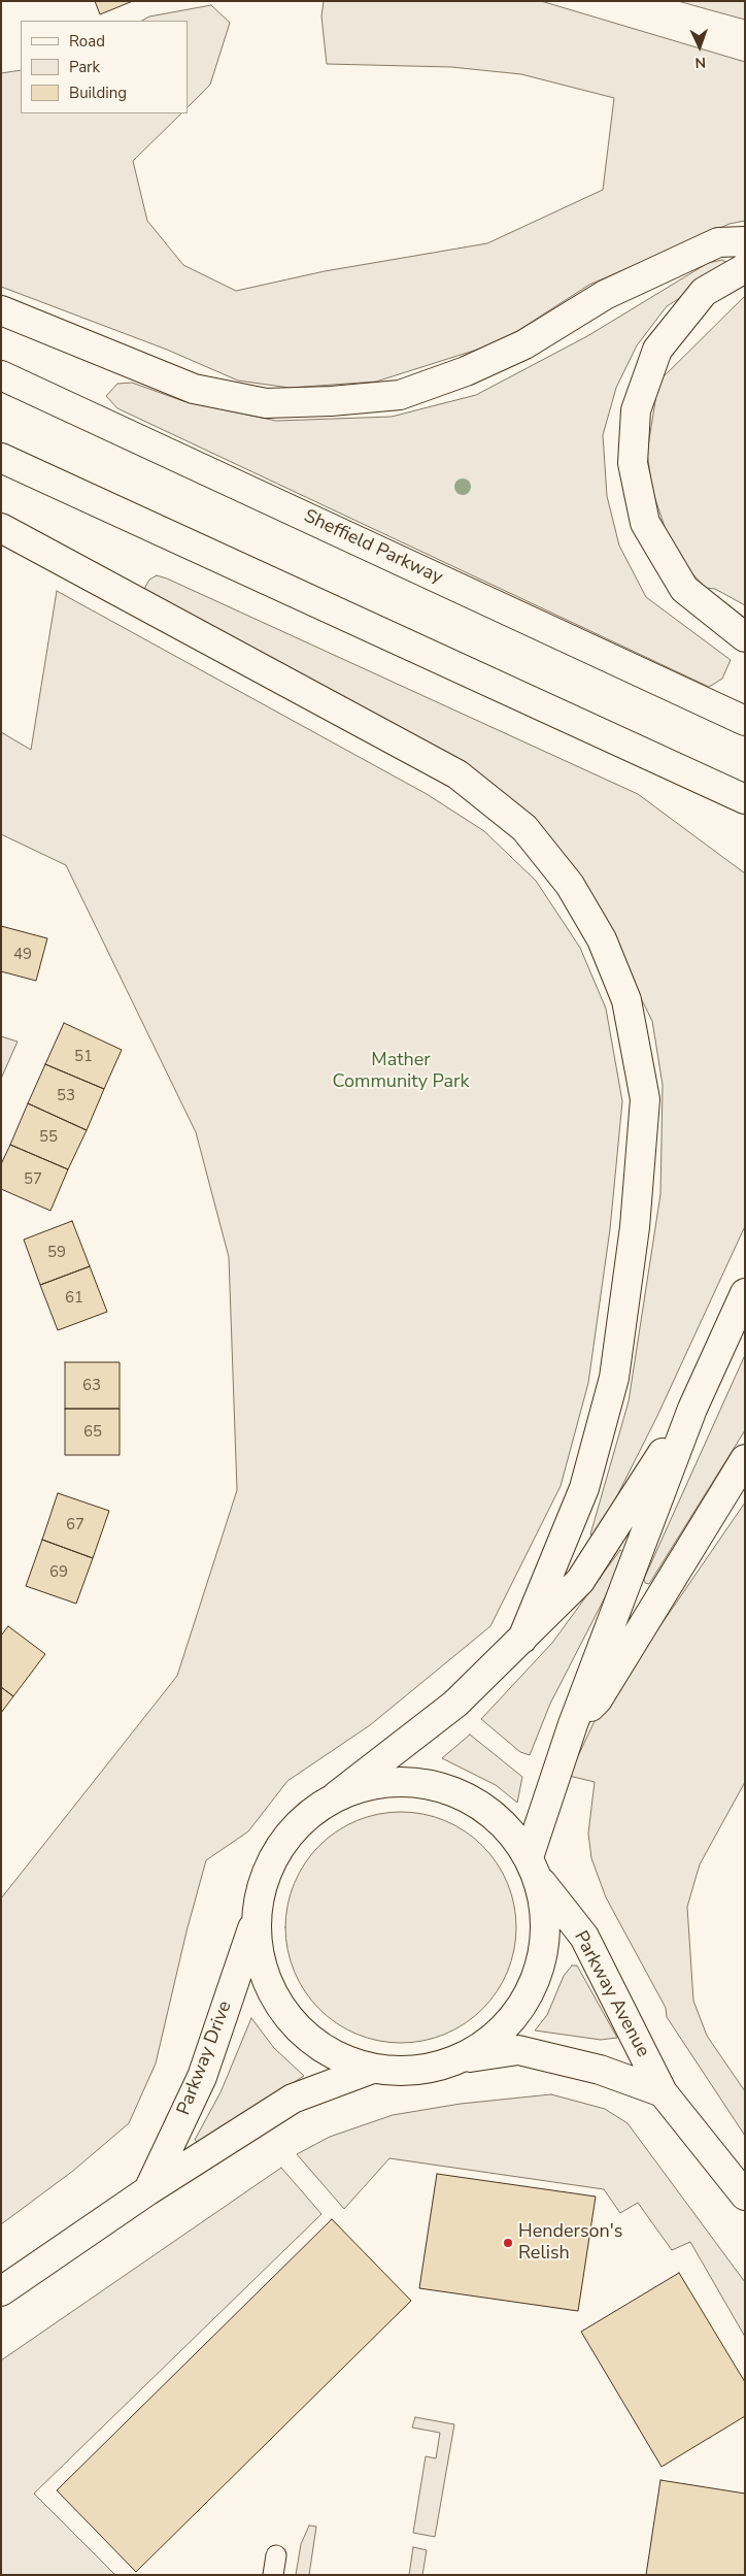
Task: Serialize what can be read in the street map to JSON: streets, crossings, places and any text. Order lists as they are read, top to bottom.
{
  "streets": {
    "main road": ["Sheffield Parkway", "Parkway Avenue", "Parkway Drive"]
  },
  "parks": ["Mather Community Park"],
  "places": ["Henderson's Relish"],
  "house_numbers": [
    "49",
    "51",
    "53",
    "55",
    "57",
    "59",
    "61",
    "63",
    "65",
    "67",
    "69"
  ],
  "legend": ["Road", "Park", "Building"],
  "north": "bottom"
}
